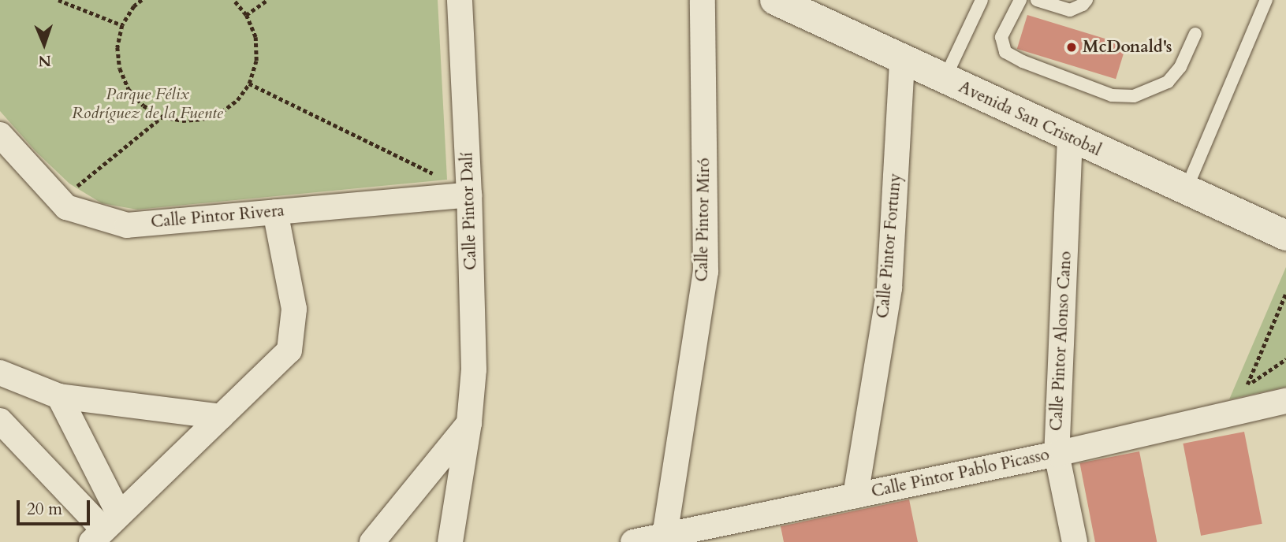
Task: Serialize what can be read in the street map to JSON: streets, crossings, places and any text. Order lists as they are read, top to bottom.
{
  "streets": {
    "street": [
      "Avenida San Cristobal",
      "Calle Pintor Dalí",
      "Calle Pintor Rivera",
      "Calle Pintor Miró",
      "Calle Pintor Fortuny",
      "Calle Pintor Alonso Cano",
      "Calle Pintor Pablo Picasso"
    ]
  },
  "crossings": [
    ["Avenida San Cristobal", "Calle Pintor Fortuny"],
    ["Avenida San Cristobal", "Calle Pintor Alonso Cano"],
    ["Calle Pintor Dalí", "Calle Pintor Rivera"],
    ["Calle Pintor Miró", "Calle Pintor Pablo Picasso"],
    ["Calle Pintor Fortuny", "Calle Pintor Pablo Picasso"],
    ["Calle Pintor Alonso Cano", "Calle Pintor Pablo Picasso"]
  ],
  "parks": ["Parque Félix Rodríguez de la Fuente"],
  "places": ["McDonald's"],
  "scale_bar": "20 m",
  "north": "bottom"
}
